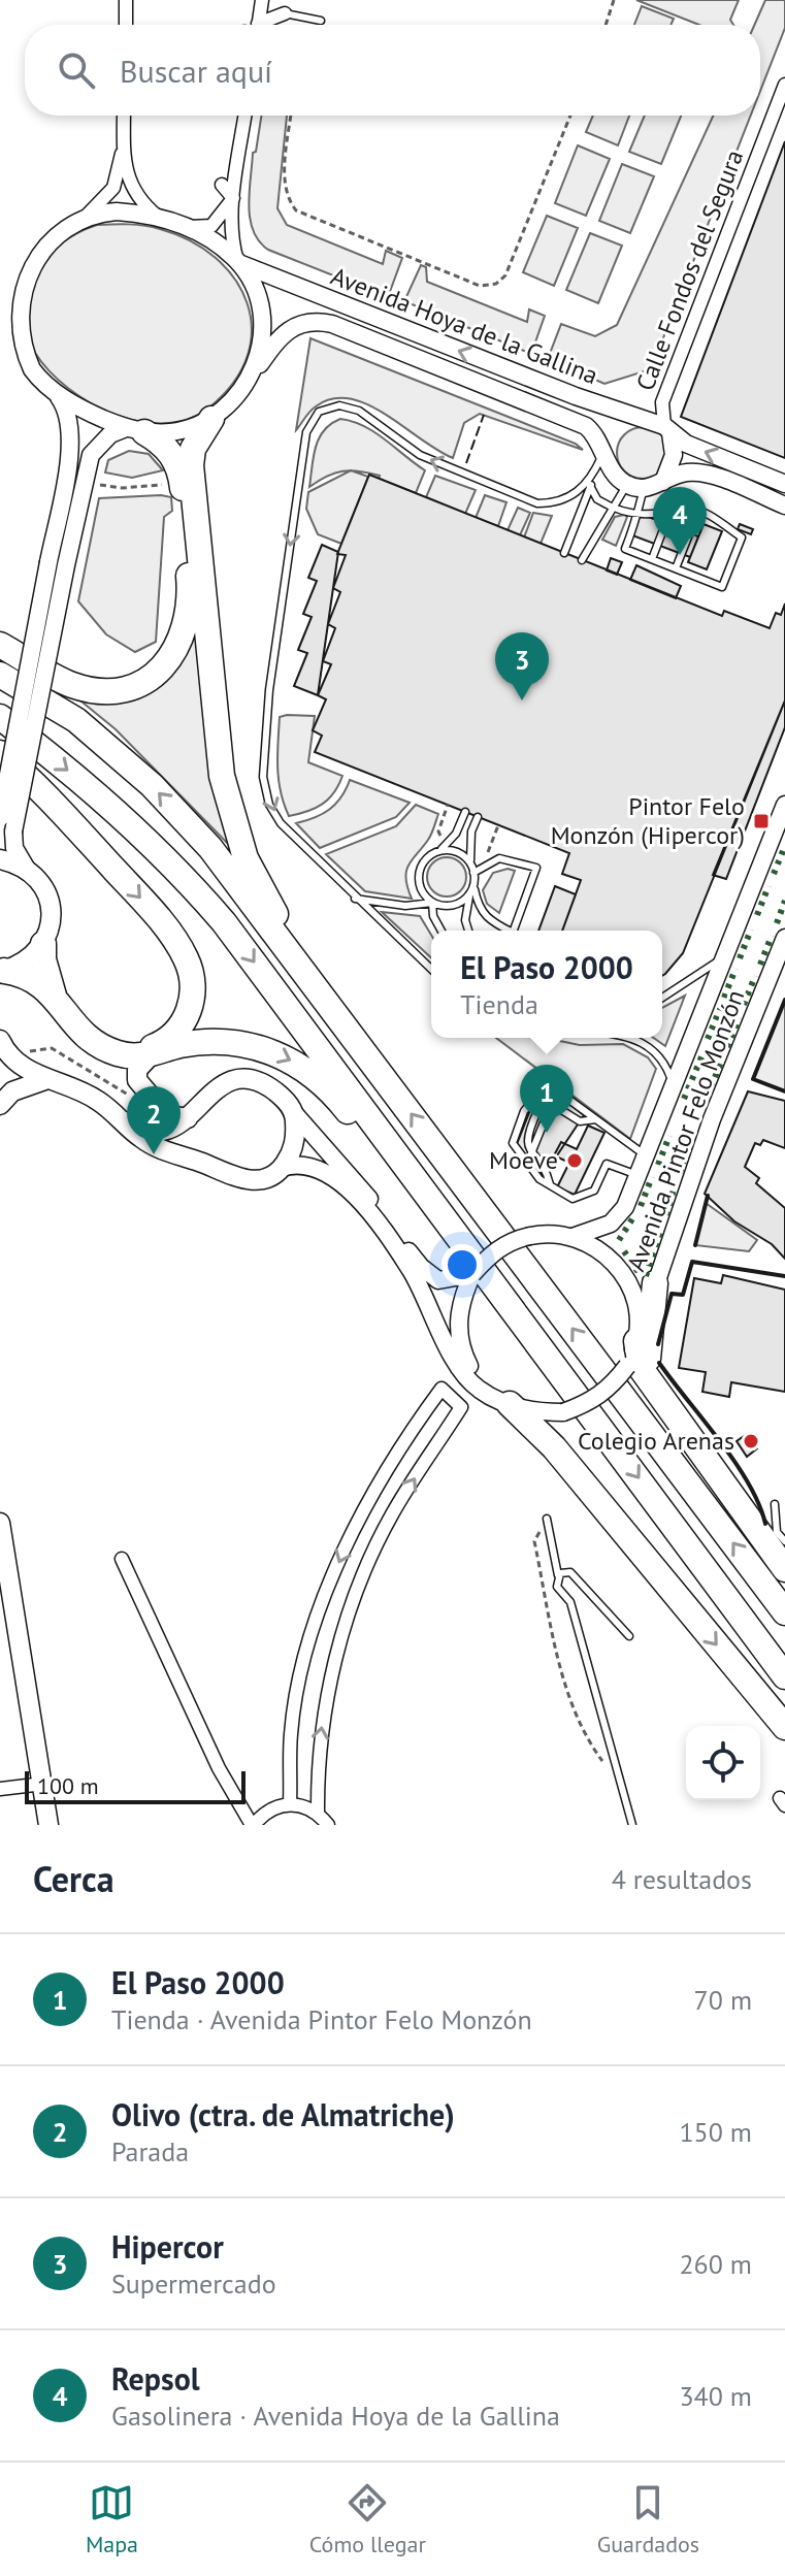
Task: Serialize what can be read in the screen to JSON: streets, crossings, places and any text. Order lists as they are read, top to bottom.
{
  "streets": {
    "street": ["Calle Fondos del Segura", "Avenida Hoya de la Gallina", "Avenida Pintor Felo Monzón"]
  },
  "crossings": [
    ["Calle Fondos del Segura", "Avenida Hoya de la Gallina"]
  ],
  "one_way": ["Avenida Hoya de la Gallina"],
  "places": {
    "transit": ["Pintor Felo Monzón (Hipercor)"],
    "other": ["Moeve", "Colegio Arenas"]
  },
  "scale_bar": "100 m",
  "page": {
    "search": "Buscar aquí",
    "pins": [
      "4",
      "3",
      "1",
      "2"
    ],
    "popup": ["El Paso 2000", "Tienda"],
    "scale": "100 m",
    "heading": ["Cerca", "4 resultados"],
    "list": [
      {
        "mark": "1",
        "name": "El Paso 2000",
        "note": "Tienda · Avenida Pintor Felo Monzón",
        "value": "70 m"
      },
      {
        "mark": "2",
        "name": "Olivo (ctra. de Almatriche)",
        "note": "Parada",
        "value": "150 m"
      },
      {
        "mark": "3",
        "name": "Hipercor",
        "note": "Supermercado",
        "value": "260 m"
      },
      {
        "mark": "4",
        "name": "Repsol",
        "note": "Gasolinera · Avenida Hoya de la Gallina",
        "value": "340 m"
      }
    ],
    "nav": ["Mapa", "Cómo llegar", "Guardados"]
  }
}
